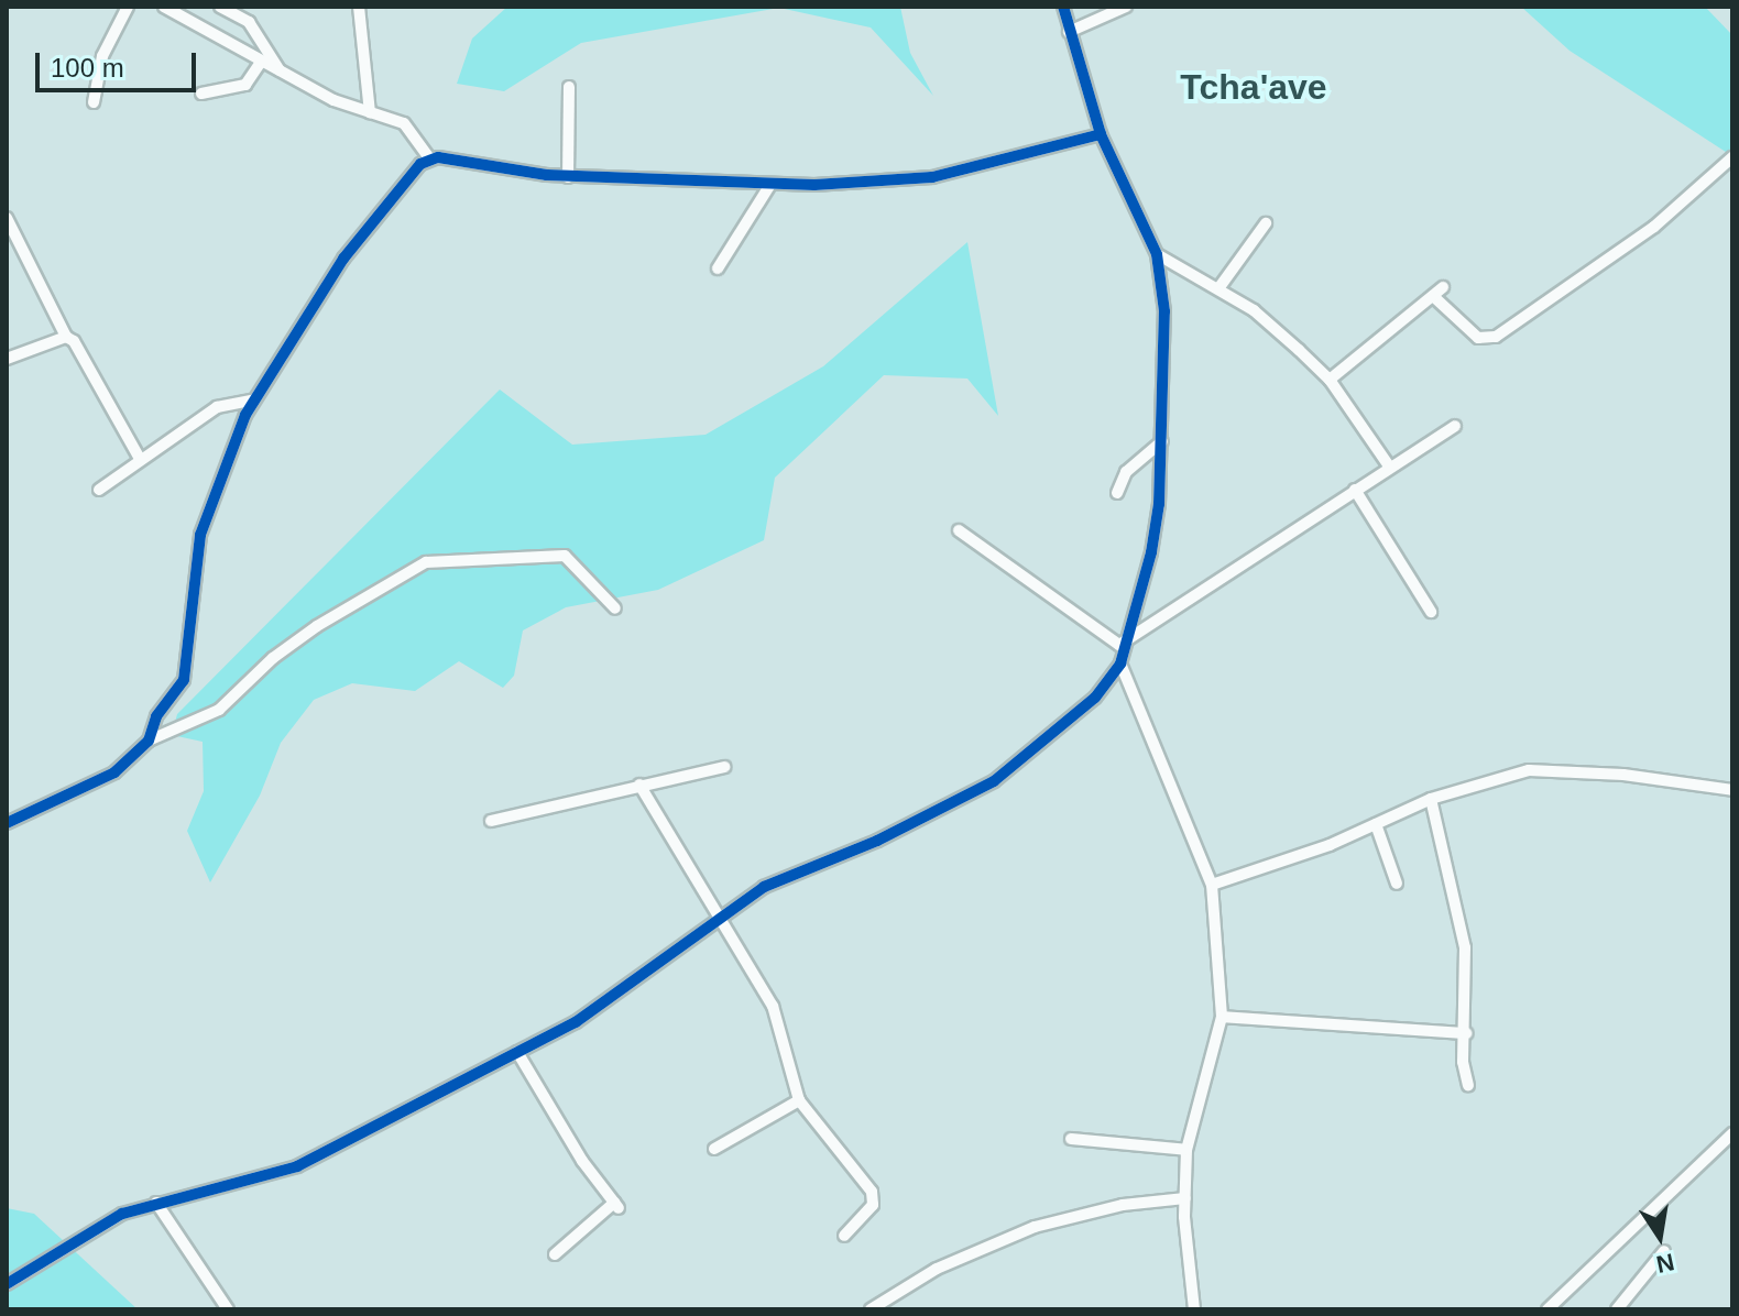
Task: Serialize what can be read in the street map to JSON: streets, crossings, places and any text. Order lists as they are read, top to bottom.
{
  "districts": ["Tcha'ave"],
  "scale_bar": "100 m",
  "north": "bottom"
}
